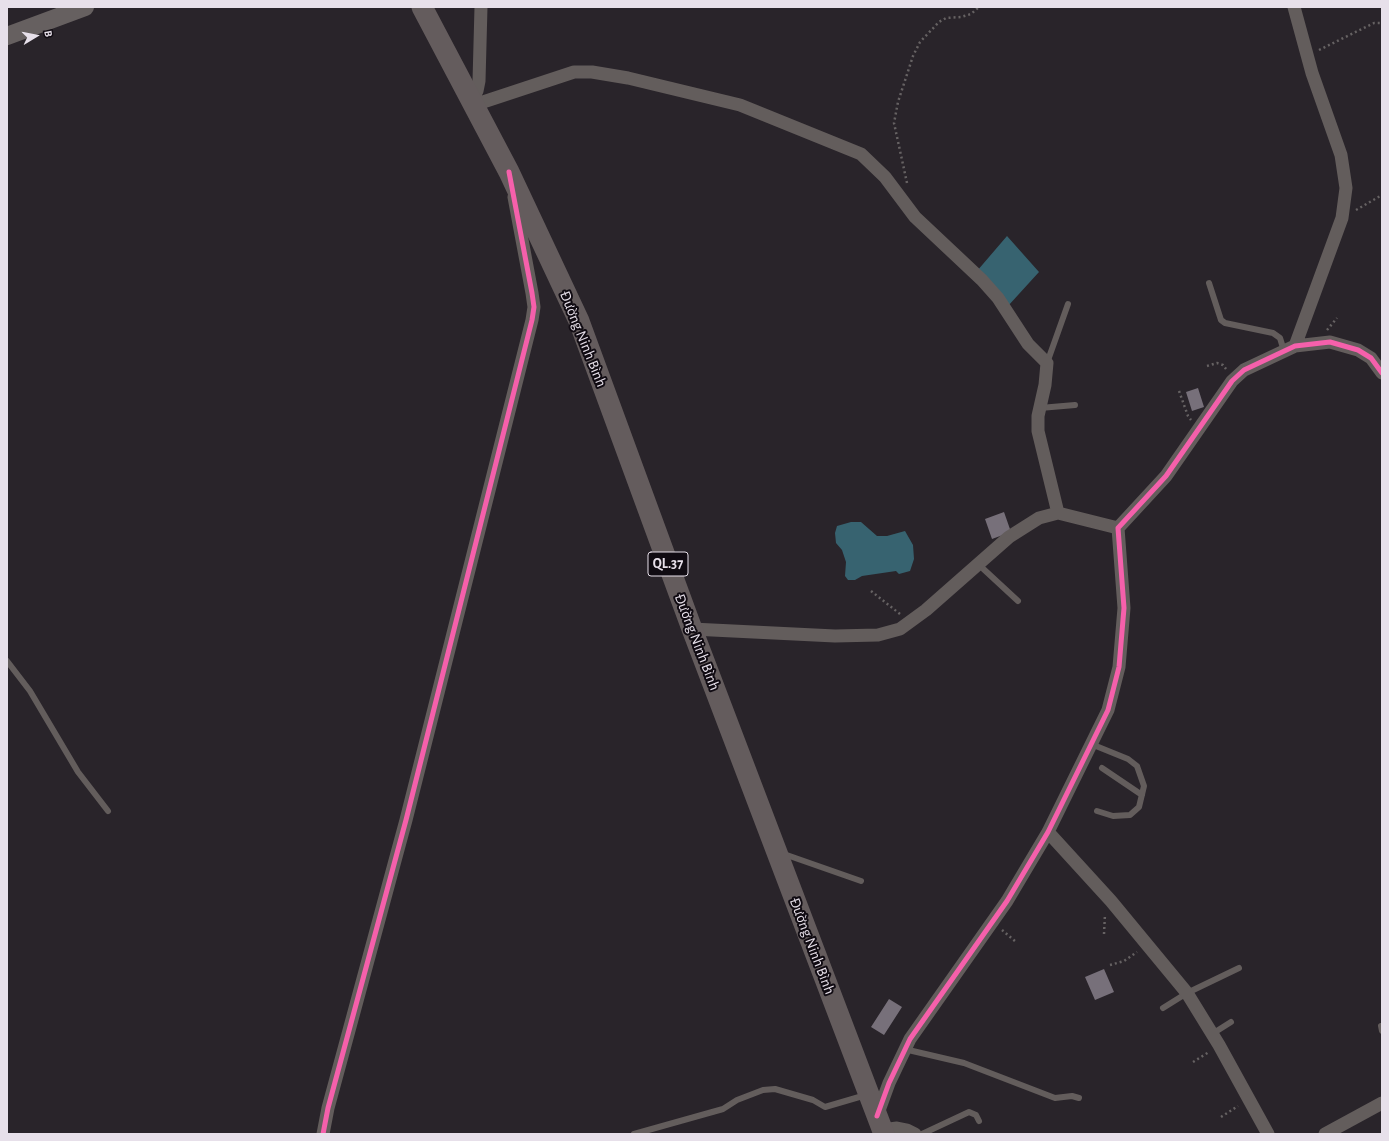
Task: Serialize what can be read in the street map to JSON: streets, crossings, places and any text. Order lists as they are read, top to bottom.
{
  "streets": {
    "highway": ["Đường Ninh Bình", "QL.37"]
  },
  "north": "right"
}
